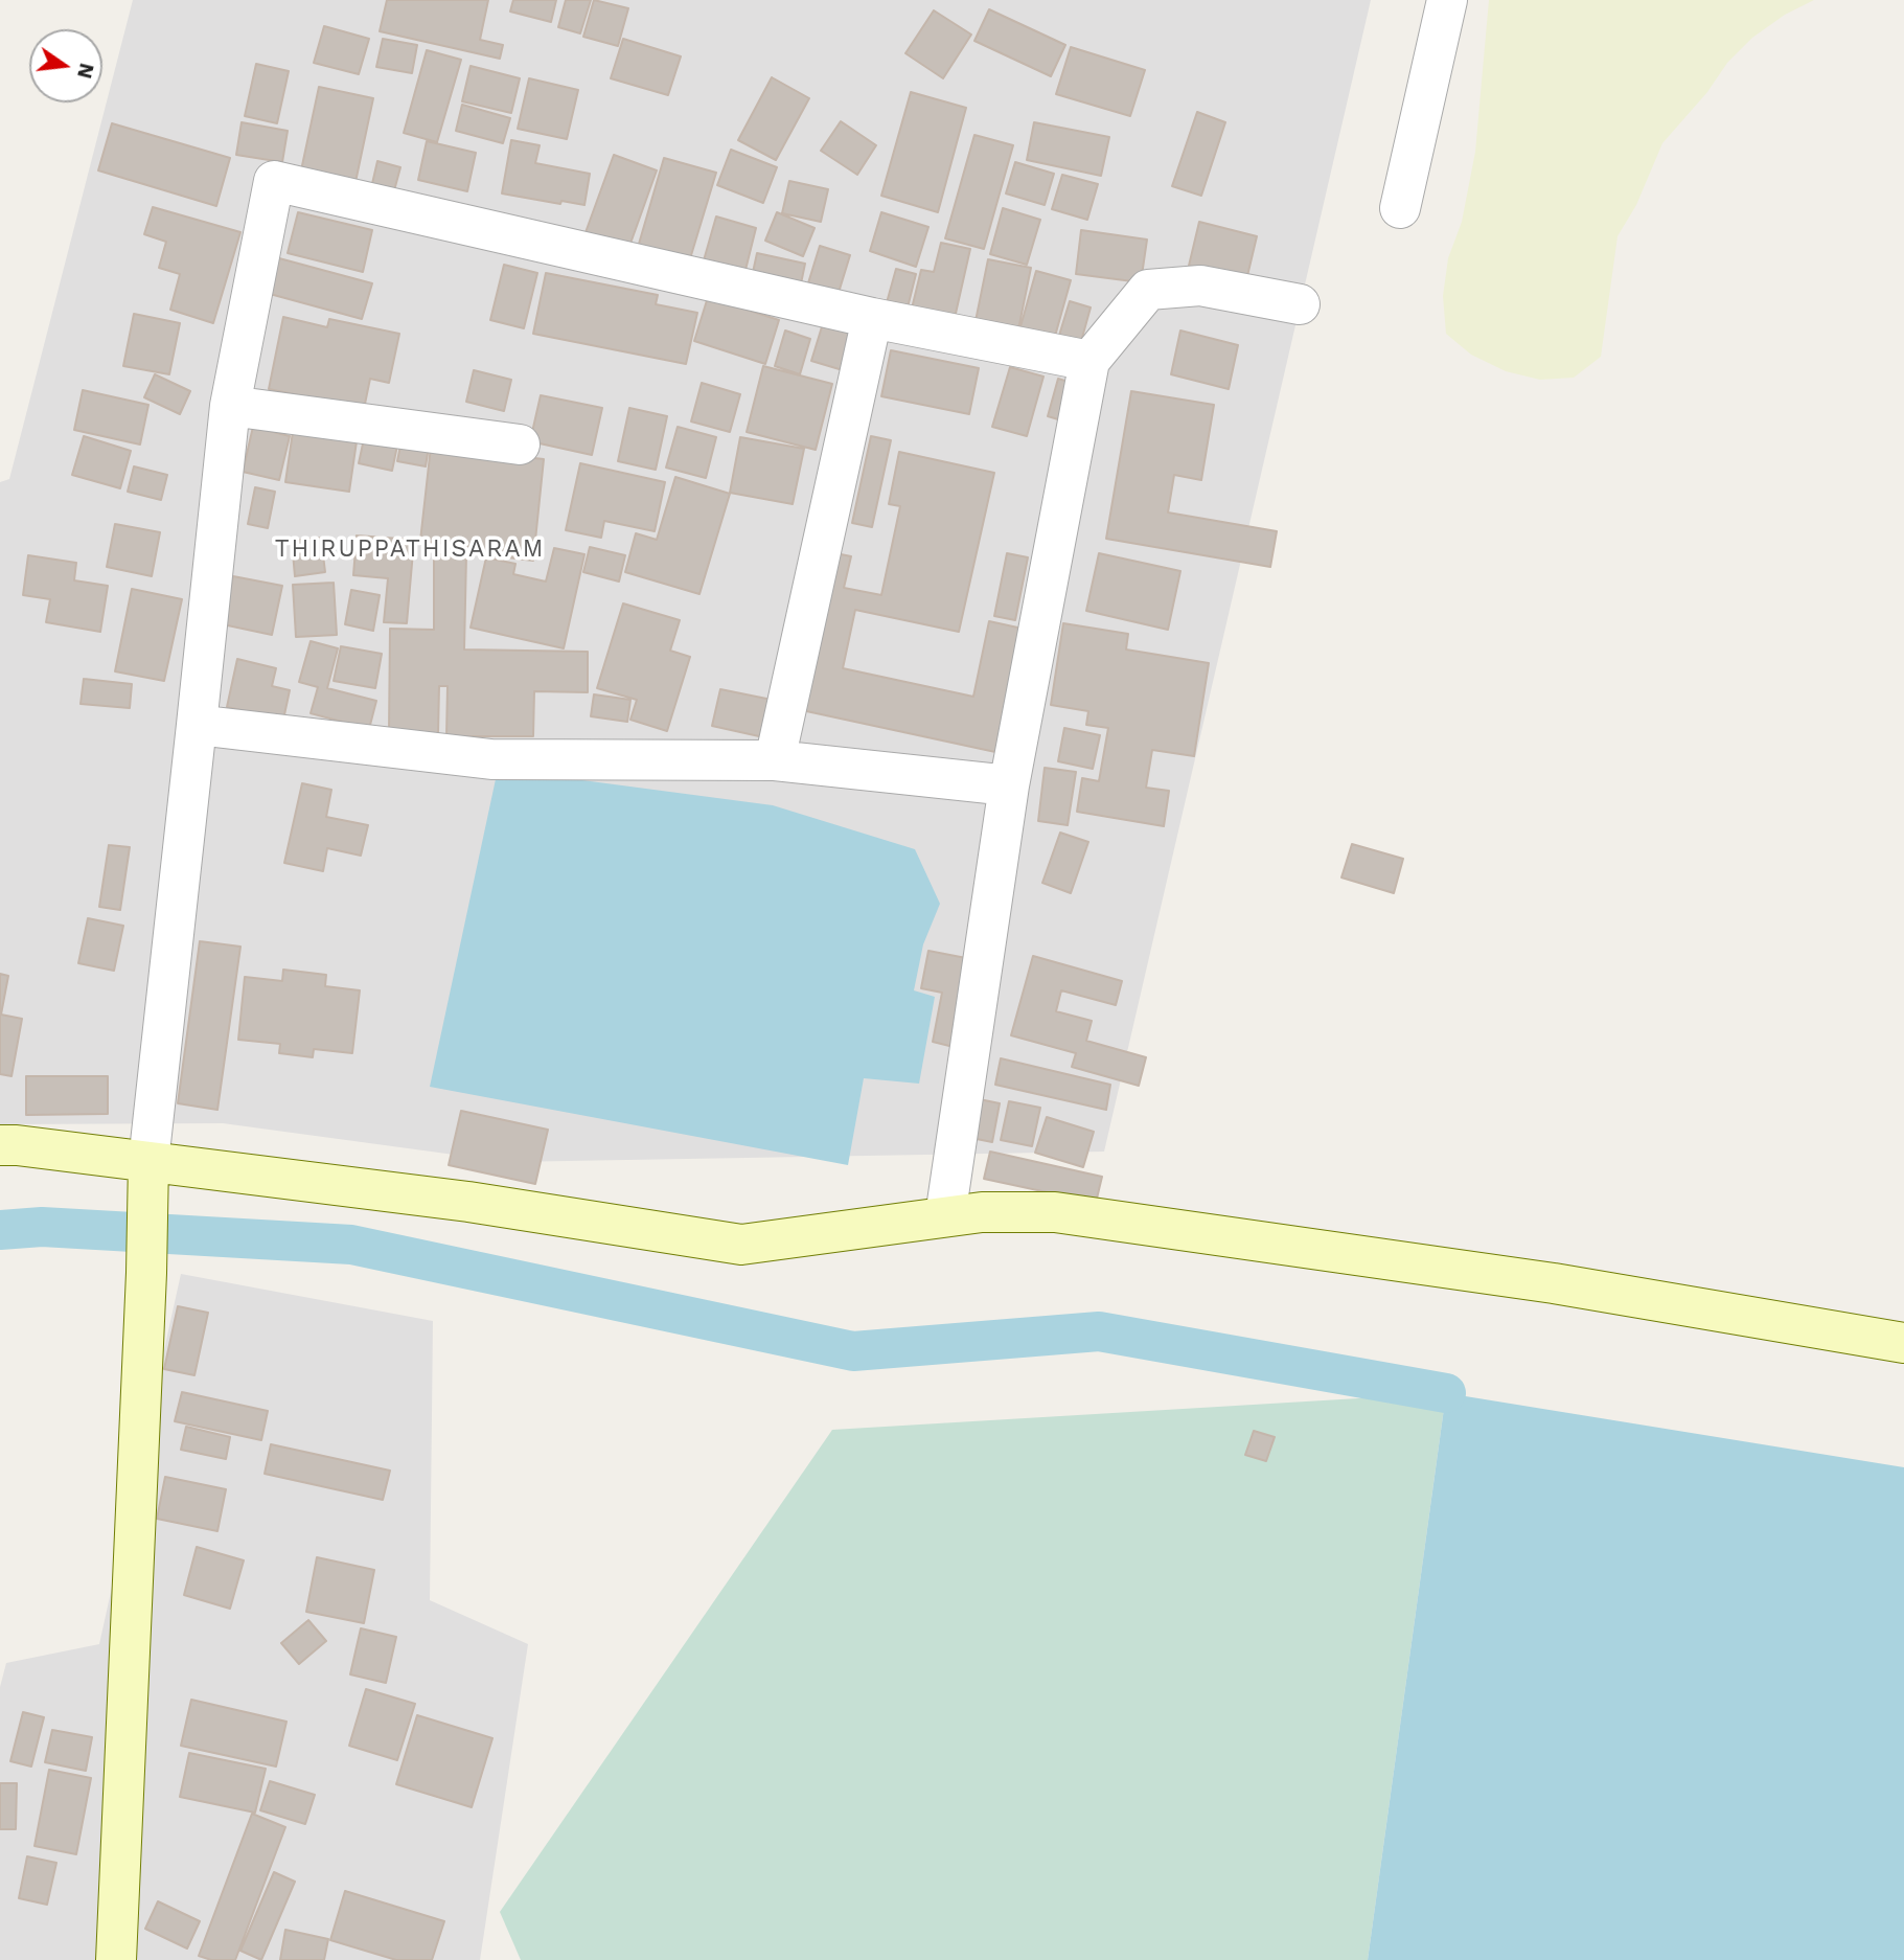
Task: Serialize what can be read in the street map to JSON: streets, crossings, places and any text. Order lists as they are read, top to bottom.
{
  "districts": ["THIRUPPATHISARAM"],
  "north": "right"
}
